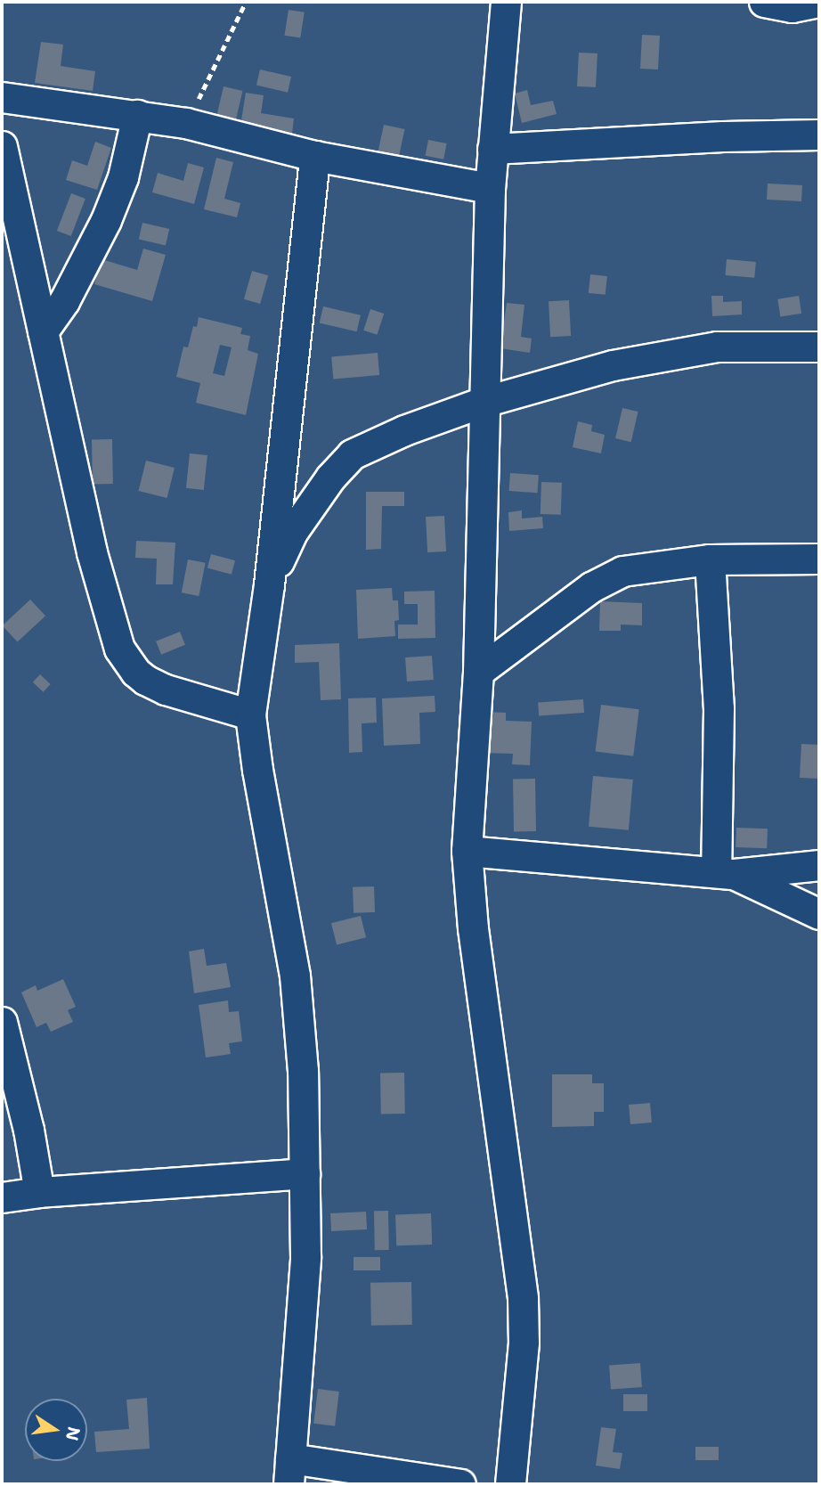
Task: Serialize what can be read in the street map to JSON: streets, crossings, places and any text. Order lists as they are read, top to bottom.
{
  "north": "right"
}
